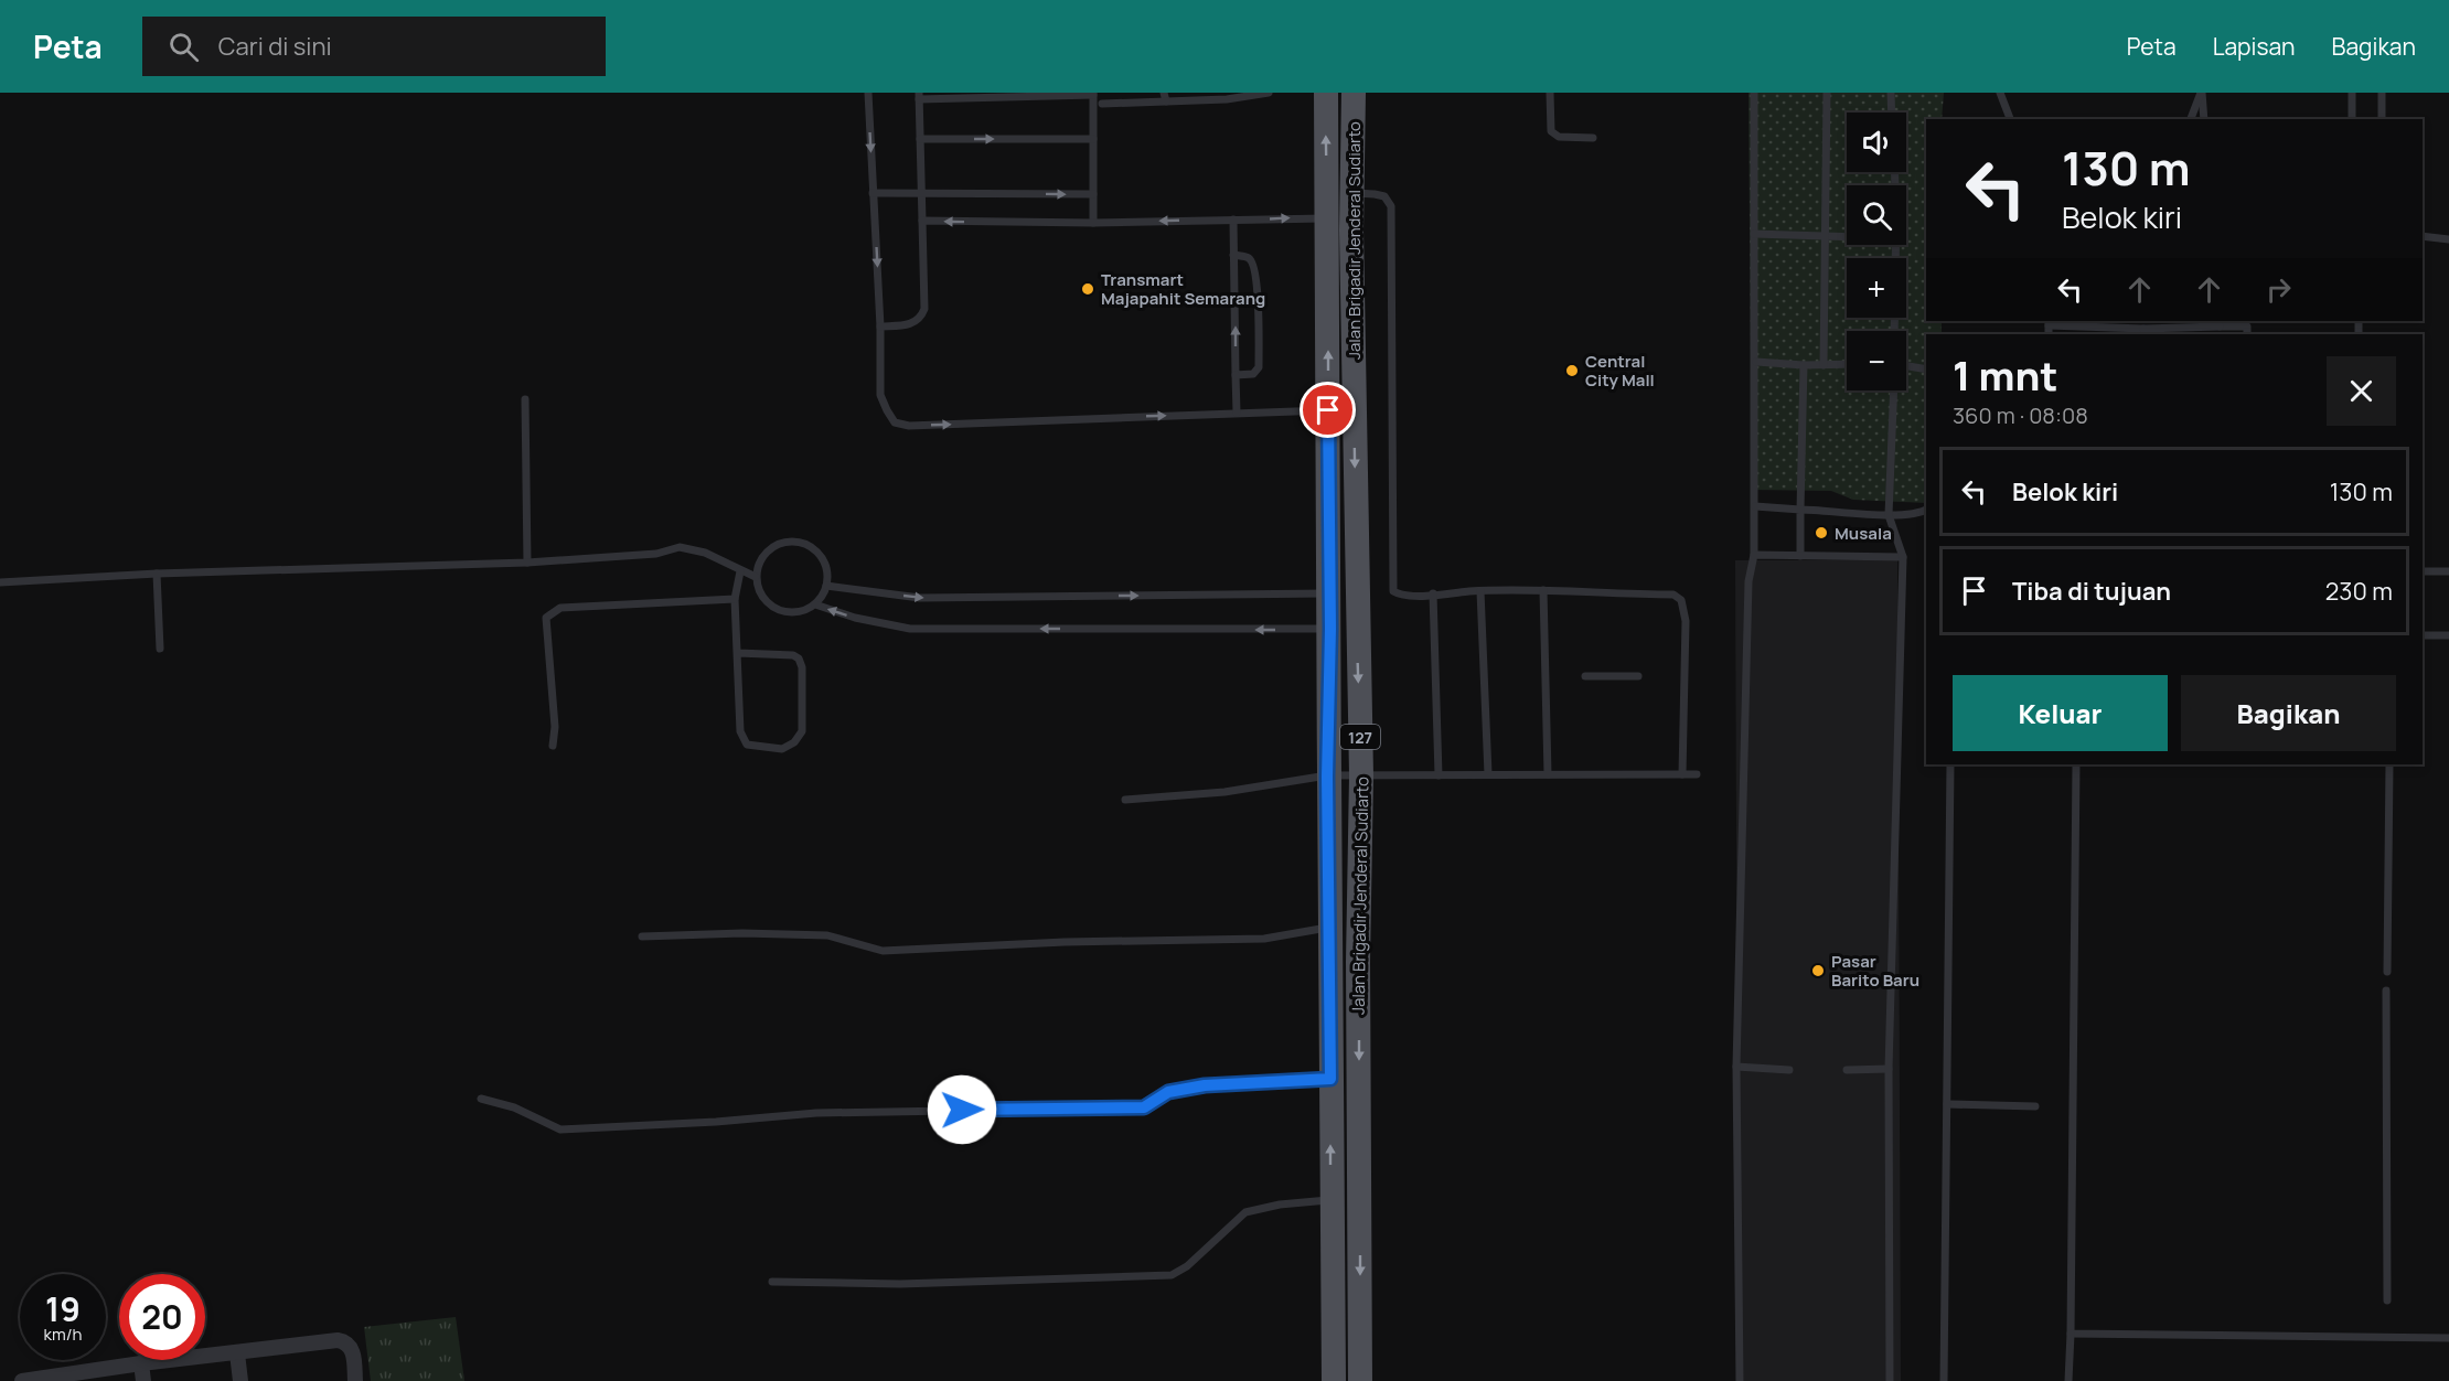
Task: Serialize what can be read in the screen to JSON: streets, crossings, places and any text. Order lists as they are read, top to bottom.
{
  "streets": {
    "main road": ["Jalan Brigadir Jenderal Sudiarto", "127"]
  },
  "places": [
    "Transmart Majapahit Semarang",
    "Central City Mall",
    "Musala",
    "Pasar Barito Baru"
  ],
  "page": {
    "header": "Peta",
    "search": "Cari di sini",
    "nav": ["Peta", "Lapisan", "Bagikan"],
    "map_buttons": ["+", "−"],
    "turn": ["130 m", "Belok kiri"],
    "heading": ["1 mnt", "360 m · 08:08"],
    "list": [
      {
        "name": "Belok kiri",
        "value": "130 m"
      },
      {
        "name": "Tiba di tujuan",
        "value": "230 m"
      }
    ],
    "buttons": ["Keluar", "Bagikan"],
    "speed": "19 km/h",
    "limit": "20"
  }
}
